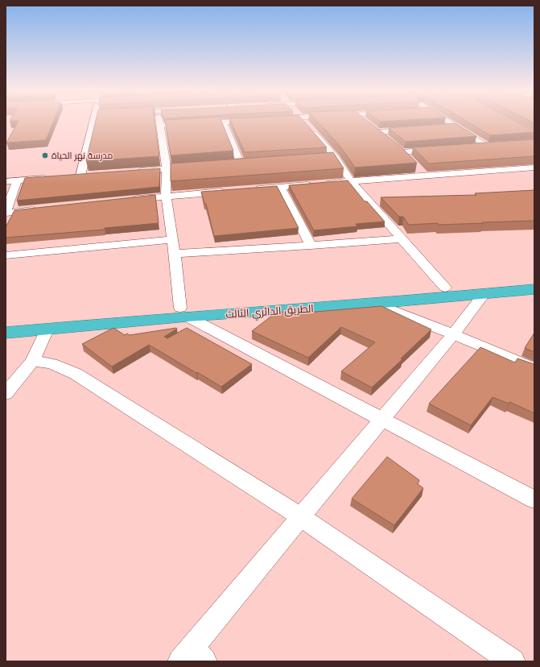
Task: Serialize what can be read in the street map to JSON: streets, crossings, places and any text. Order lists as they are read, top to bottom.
{
  "streets": {
    "highway": ["الطريق الدائري الثالث"]
  },
  "places": ["مدرسة نهر الحياة"]
}
